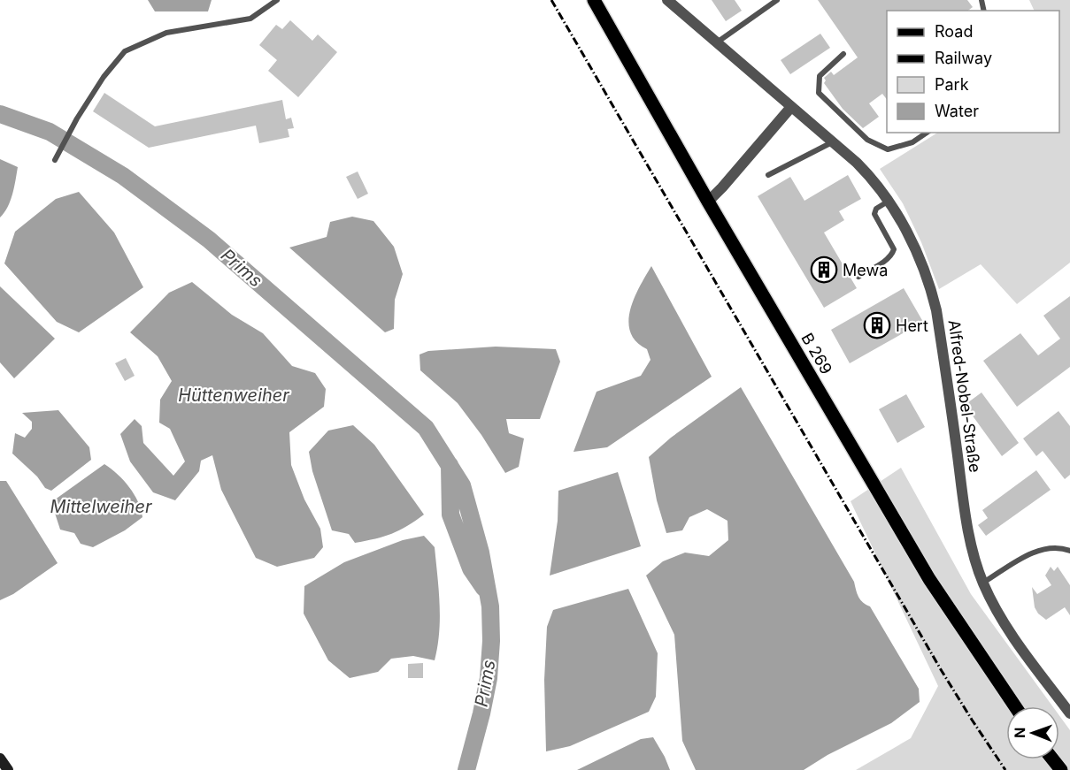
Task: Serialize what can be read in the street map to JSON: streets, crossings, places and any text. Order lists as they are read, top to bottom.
{
  "streets": {
    "main road": ["B 269"],
    "street": ["Alfred-Nobel-Straße"]
  },
  "water": ["Prims", "Hüttenweiher", "Mittelweiher"],
  "places": {
    "building": ["Mewa", "Hert"]
  },
  "legend": [
    "Road",
    "Railway",
    "Park",
    "Water"
  ],
  "north": "left"
}
